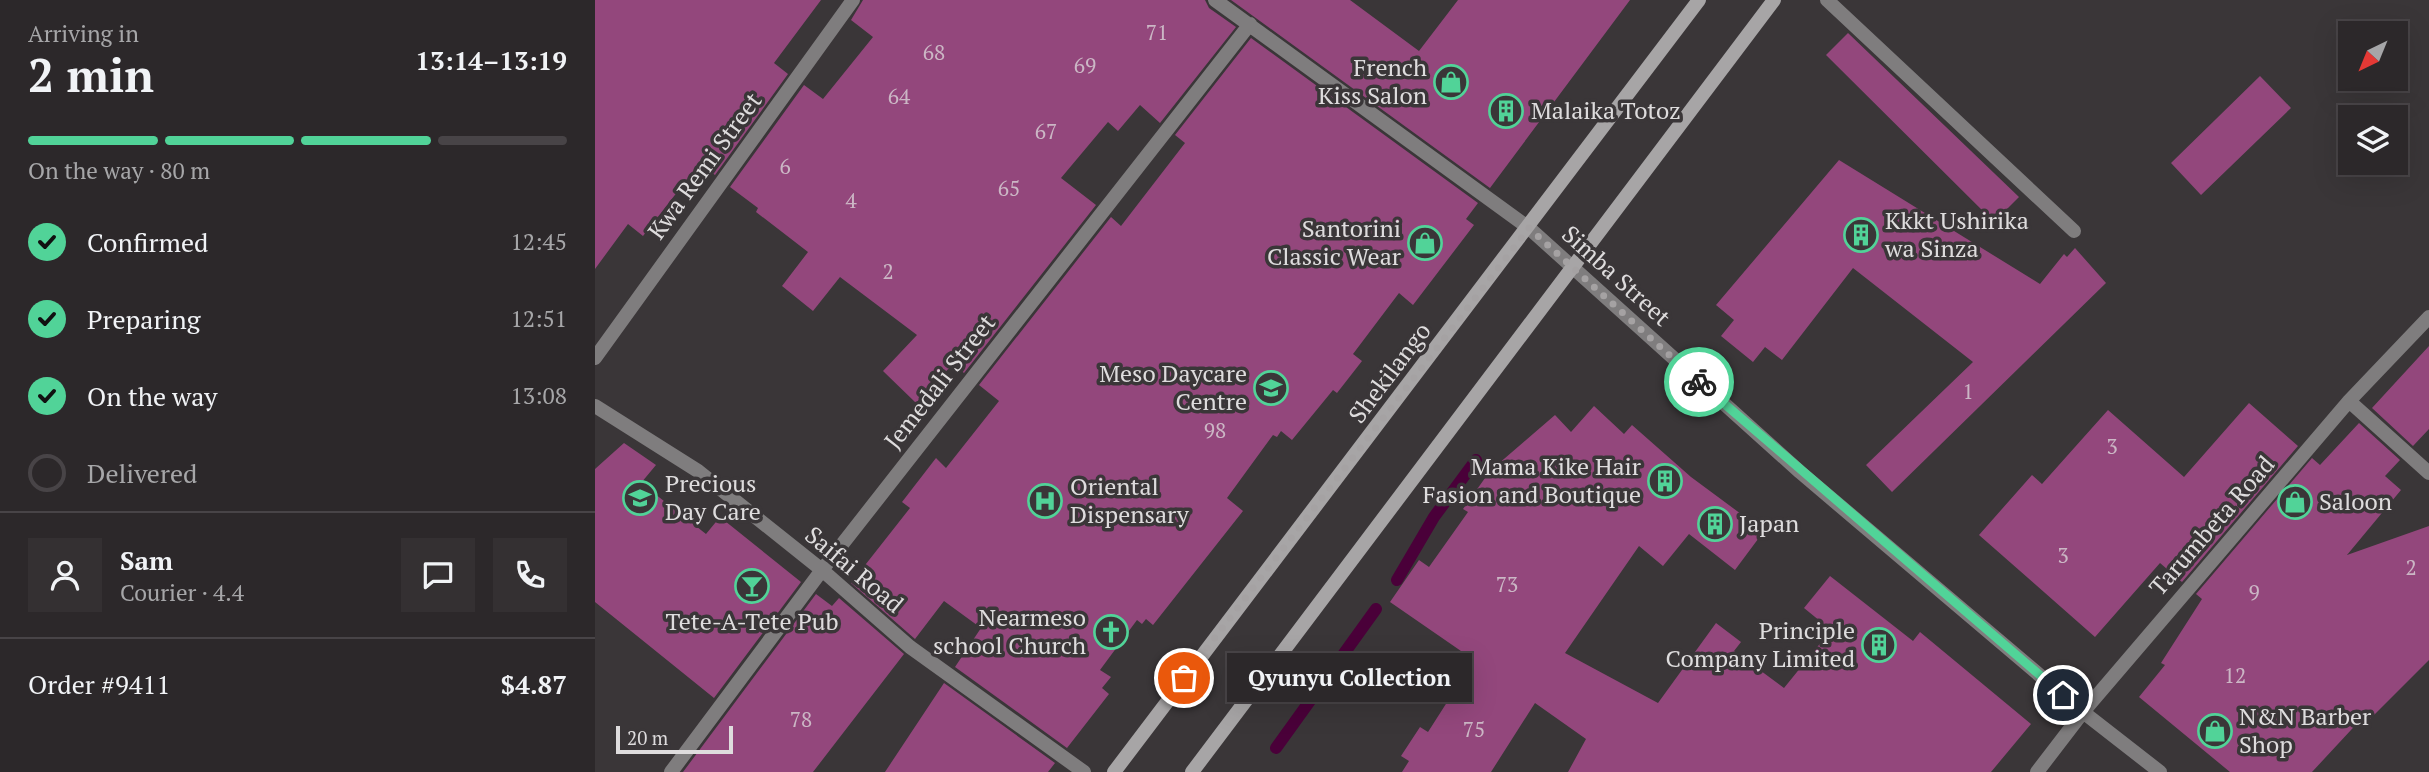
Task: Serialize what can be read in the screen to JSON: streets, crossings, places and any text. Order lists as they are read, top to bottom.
{
  "streets": {
    "main road": ["Shekilango"],
    "street": [
      "Kwa Remi Street",
      "Simba Street",
      "Jemedali Street",
      "Tarumbeta Road",
      "Saifai Road"
    ]
  },
  "crossings": [
    ["Simba Street", "Shekilango"],
    ["Simba Street", "Jemedali Street"],
    ["Simba Street", "Tarumbeta Road"],
    ["Jemedali Street", "Saifai Road"]
  ],
  "places": {
    "shop": [
      "French Kiss Salon",
      "Santorini Classic Wear",
      "Saloon",
      "N&N Barber Shop"
    ],
    "building": [
      "Malaika Totoz",
      "Kkkt Ushirika wa Sinza",
      "Mama Kike Hair Fasion and Boutique",
      "Japan",
      "Principle Company Limited"
    ],
    "school or university": ["Meso Daycare Centre", "Precious Day Care"],
    "hospital": ["Oriental Dispensary"],
    "bar": ["Tete-A-Tete Pub"],
    "church": ["Nearmeso school Church"],
    "other": ["Qyunyu Collection"]
  },
  "house_numbers": [
    "71",
    "68",
    "69",
    "64",
    "67",
    "6",
    "65",
    "4",
    "2",
    "1",
    "98",
    "3",
    "3",
    "2",
    "73",
    "9",
    "12",
    "78",
    "75"
  ],
  "scale_bar": "20 m",
  "north": "bottom left",
  "page": {
    "heading": ["2 min", "Arriving in", "13:14–13:19"],
    "panel": [
      "Sam",
      "Courier · 4.4",
      "Order #9411",
      "$4.87"
    ],
    "bar": "On the way · 80 m",
    "list": [
      ["Confirmed", "12:45"],
      ["Preparing", "12:51"],
      ["On the way", "13:08"],
      "Delivered"
    ],
    "bubble": "Qyunyu Collection",
    "scale": "20 m"
  }
}
